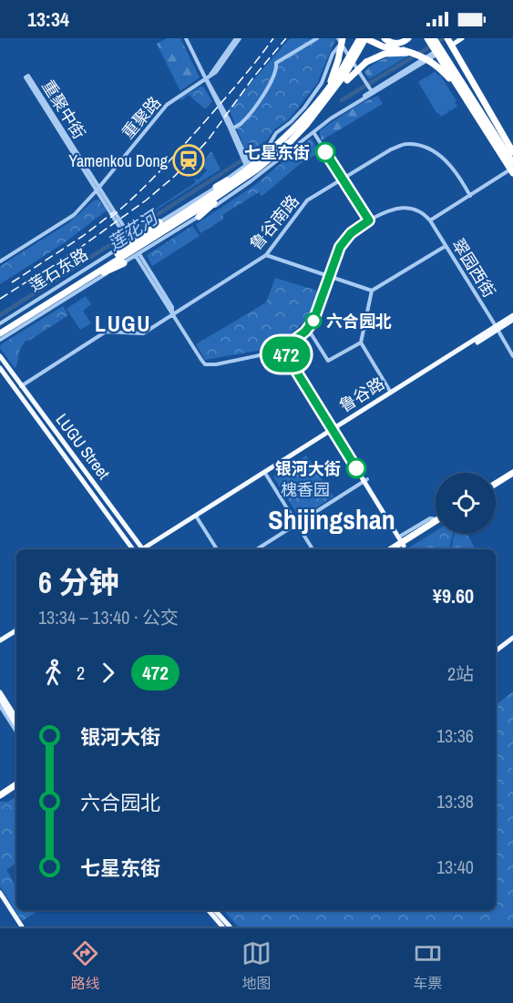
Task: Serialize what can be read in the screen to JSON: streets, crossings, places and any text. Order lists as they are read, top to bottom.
{
  "streets": {
    "main road": ["鲁谷路", "LUGU Street"],
    "street": [
      "重聚中街",
      "重聚路",
      "鲁谷南路",
      "翠园西街",
      "莲石东路"
    ]
  },
  "crossings": [
    ["重聚中街", "重聚路"],
    ["重聚中街", "莲石东路"],
    ["鲁谷南路", "LUGU Street"],
    ["翠园西街", "鲁谷路"]
  ],
  "districts": ["LUGU", "Shijingshan"],
  "water": ["莲花河"],
  "parks": ["槐香园"],
  "places": {
    "other": ["七星东街", "六合园北", "银河大街"],
    "station": ["Yamenkou Dong"]
  },
  "lines": ["bus line 472"],
  "page": {
    "status": "13:34",
    "on_map": "472",
    "heading": ["6 分钟", "13:34 – 13:40 · 公交", "¥9.60"],
    "legs": ["2", "472", "2站"],
    "list": [
      {
        "name": "银河大街",
        "value": "13:36"
      },
      {
        "name": "六合园北",
        "value": "13:38"
      },
      {
        "name": "七星东街",
        "value": "13:40"
      }
    ],
    "tabs": ["路线", "地图", "车票"]
  }
}
